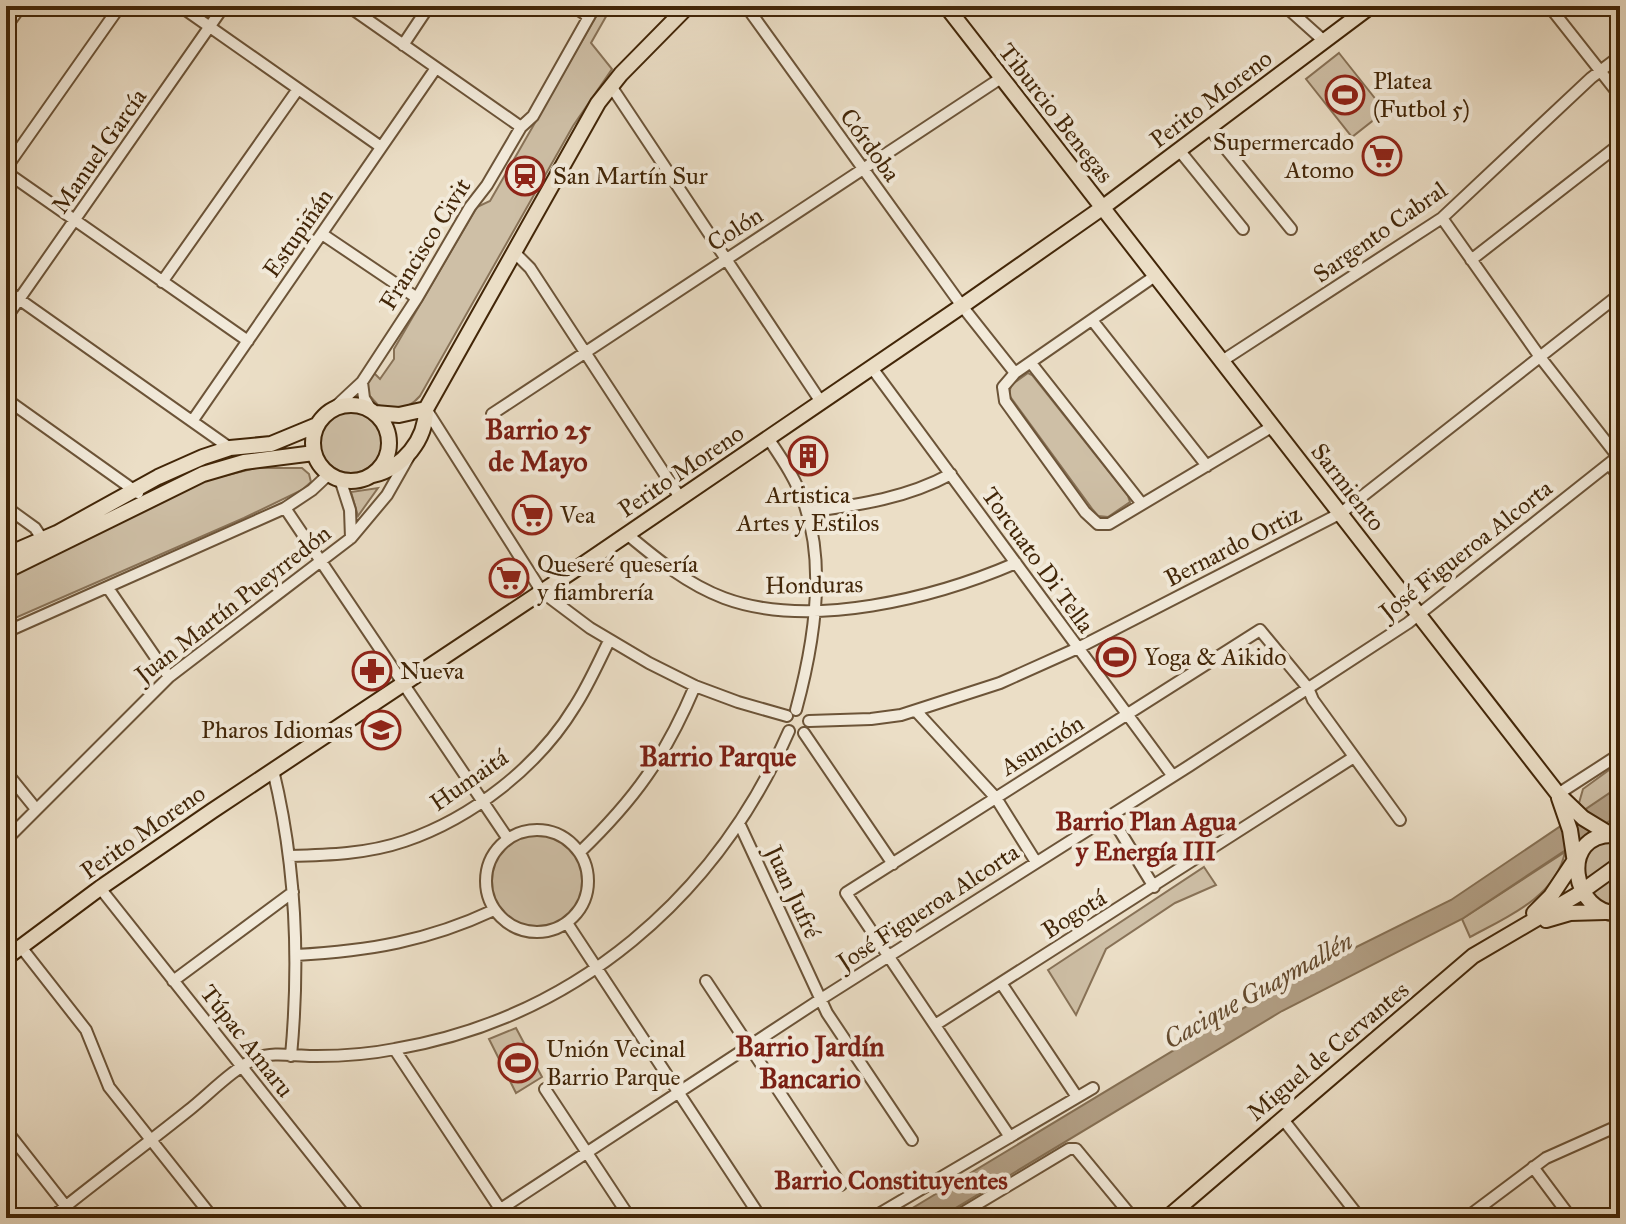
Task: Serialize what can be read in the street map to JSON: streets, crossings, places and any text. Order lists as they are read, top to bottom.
{
  "streets": {
    "main road": [
      "Perito Moreno",
      "Tiburcio Benegas",
      "Francisco Civit",
      "Sarmiento",
      "Juan Martín Pueyrredón",
      "Miguel de Cervantes"
    ],
    "street": [
      "Córdoba",
      "Manuel García",
      "Colón",
      "Sargento Cabral",
      "Estupiñán",
      "Bernardo Ortiz",
      "José Figueroa Alcorta",
      "Torcuato Di Tella",
      "Honduras",
      "Asunción",
      "Humaitá",
      "Juan Jufré",
      "Bogotá",
      "Túpac Amaru"
    ]
  },
  "crossings": [
    ["Perito Moreno", "Tiburcio Benegas"],
    ["Perito Moreno", "Córdoba"],
    ["Perito Moreno", "Sarmiento"],
    ["Perito Moreno", "Torcuato Di Tella"],
    ["Perito Moreno", "Honduras"],
    ["Perito Moreno", "Túpac Amaru"],
    ["Tiburcio Benegas", "Colón"],
    ["Tiburcio Benegas", "Sarmiento"],
    ["Córdoba", "Colón"],
    ["Sargento Cabral", "Sarmiento"],
    ["Francisco Civit", "Juan Martín Pueyrredón"],
    ["Sarmiento", "Bernardo Ortiz"],
    ["Sarmiento", "José Figueroa Alcorta"],
    ["Bernardo Ortiz", "Torcuato Di Tella"],
    ["José Figueroa Alcorta", "Torcuato Di Tella"],
    ["José Figueroa Alcorta", "Asunción"],
    ["José Figueroa Alcorta", "Juan Jufré"],
    ["Torcuato Di Tella", "Honduras"],
    ["Torcuato Di Tella", "Asunción"]
  ],
  "districts": [
    "Barrio 25 de Mayo",
    "Barrio Parque",
    "Barrio Plan Agua y Energía III",
    "Barrio Jardín Bancario",
    "Barrio Constituyentes"
  ],
  "water": ["Cacique Guaymallén"],
  "places": {
    "sports": ["Platea (Futbol 5)", "Yoga & Aikido", "Unión Vecinal Barrio Parque"],
    "supermarket": ["Supermercado Atomo", "Vea", "Queseré quesería y fiambrería"],
    "station": ["San Martín Sur"],
    "building": ["Artistica Artes y Estilos"],
    "pharmacy": ["Nueva"],
    "school or university": ["Pharos Idiomas"]
  }
}
